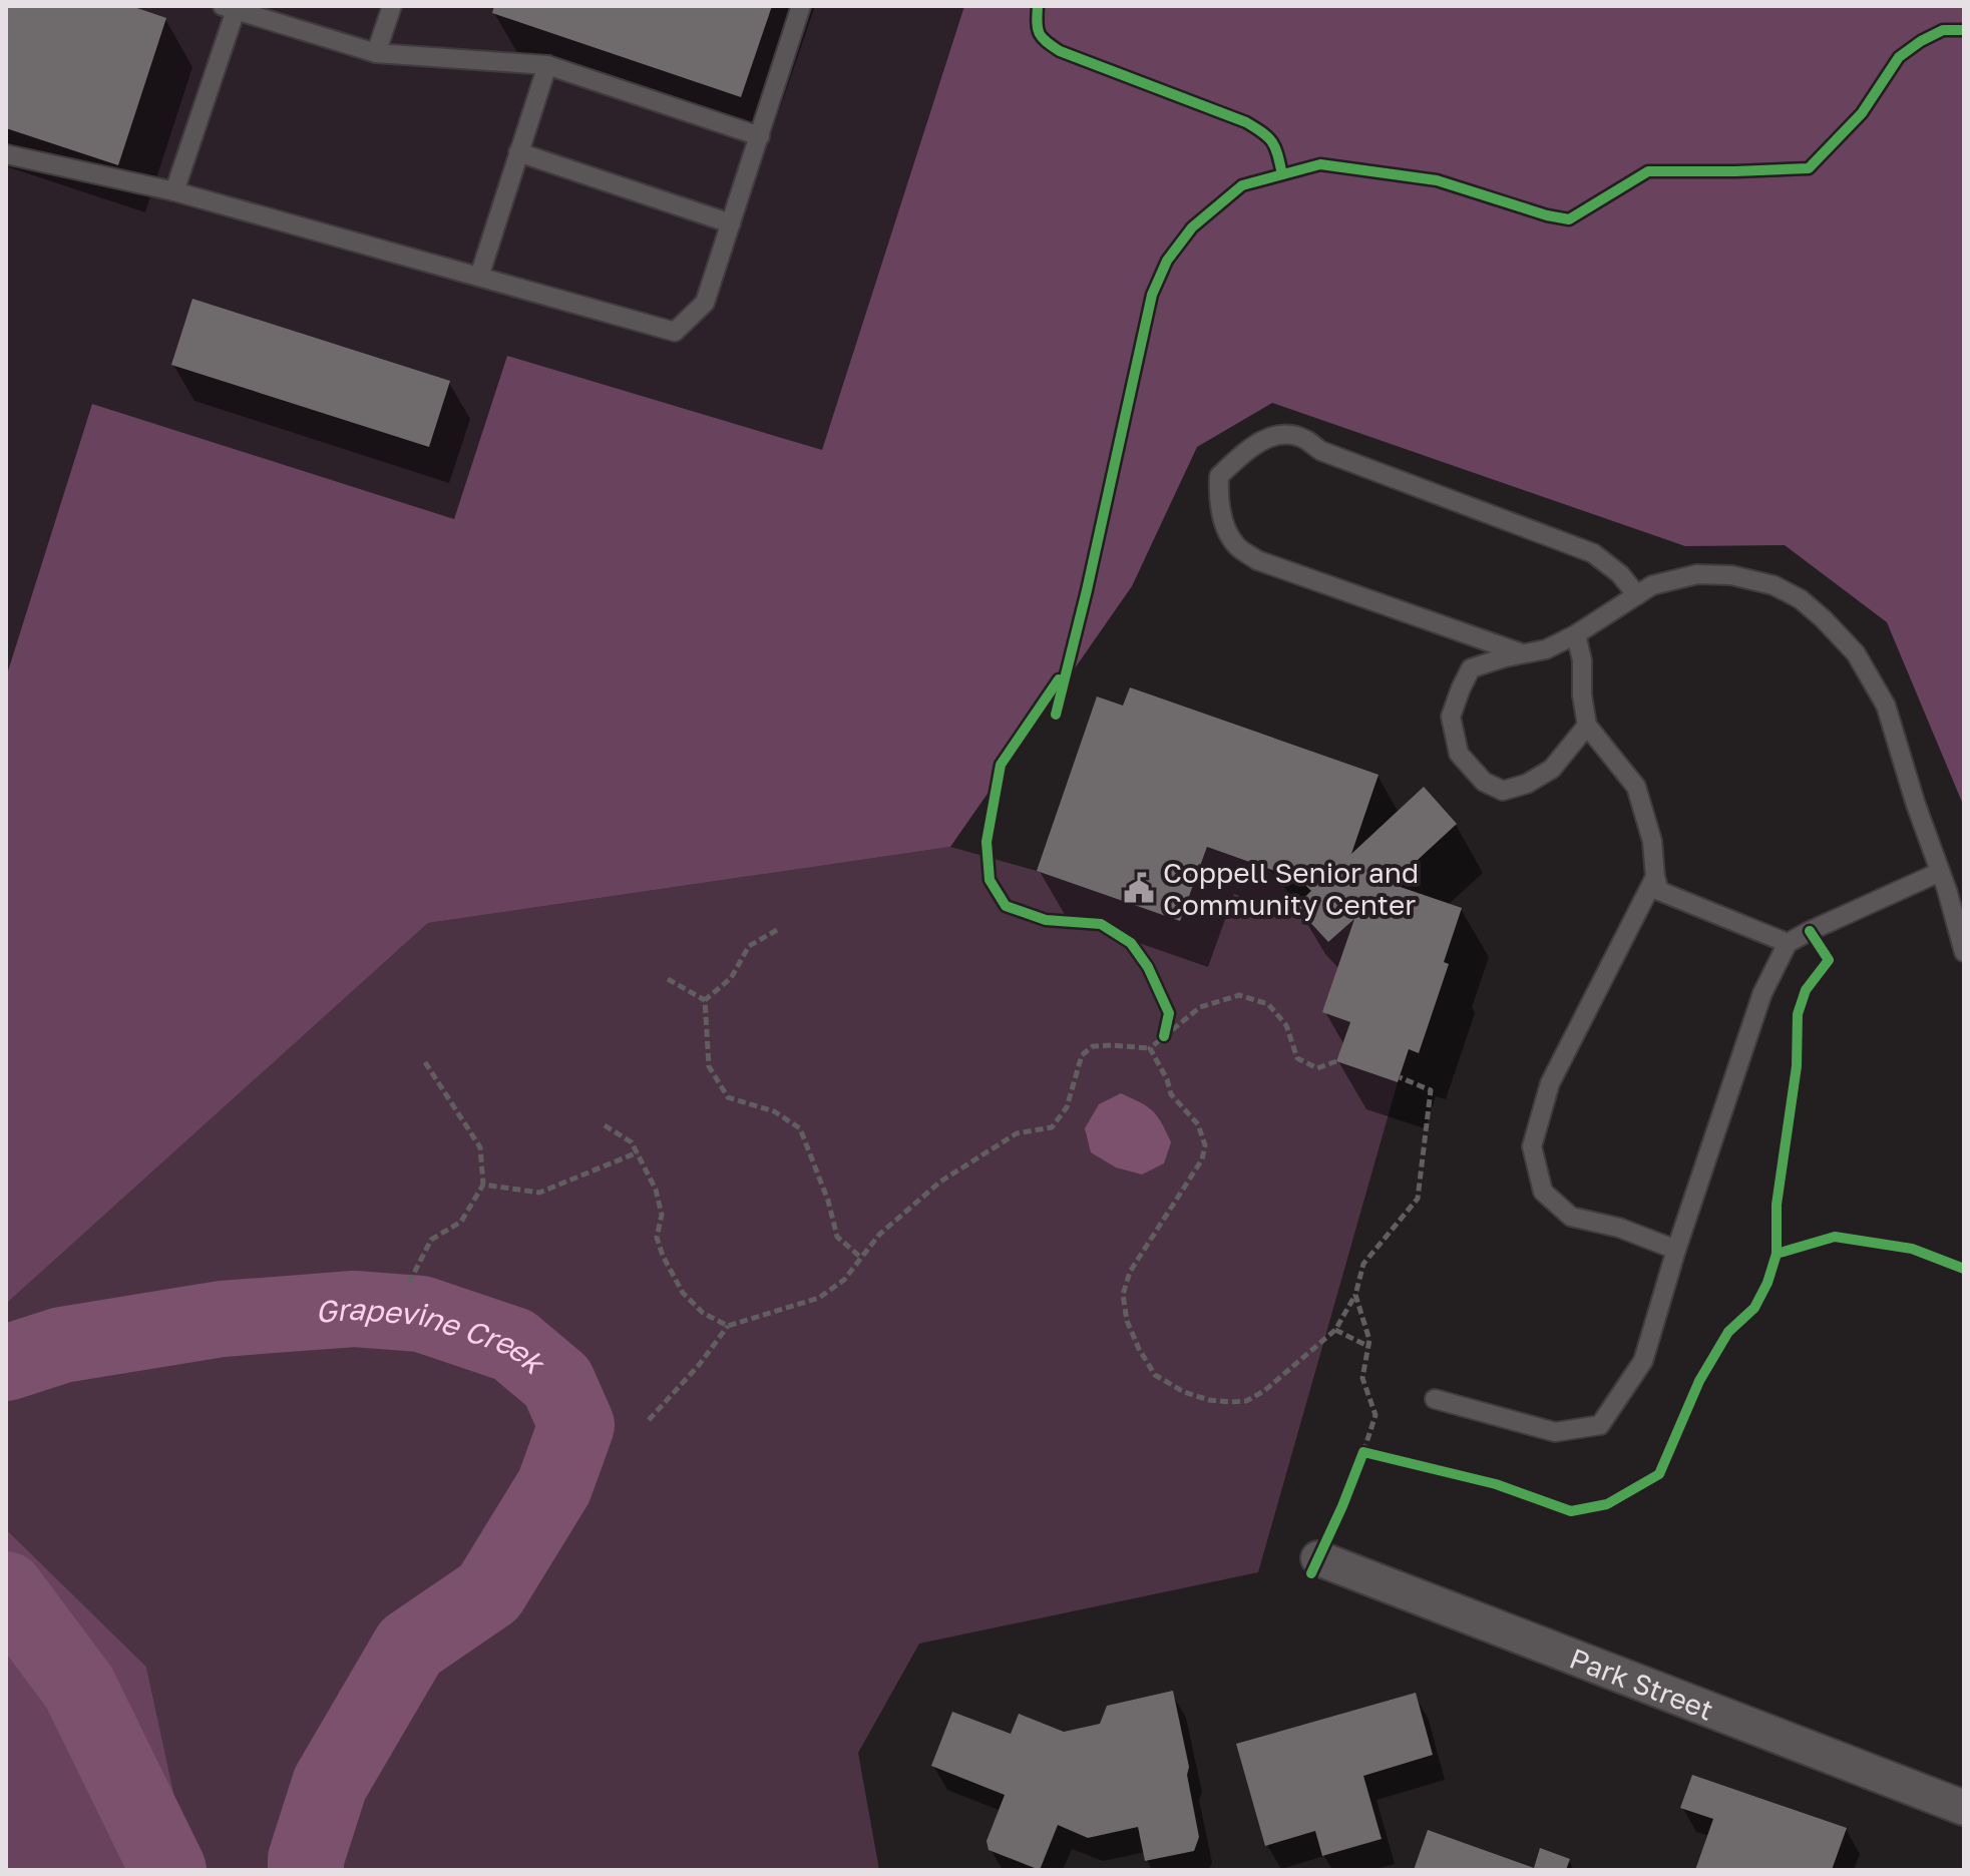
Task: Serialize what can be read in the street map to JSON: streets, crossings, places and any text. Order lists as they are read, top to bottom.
{
  "streets": {
    "street": ["Park Street"]
  },
  "water": ["Grapevine Creek"],
  "places": {
    "public building": ["Coppell Senior and Community Center"]
  }
}
